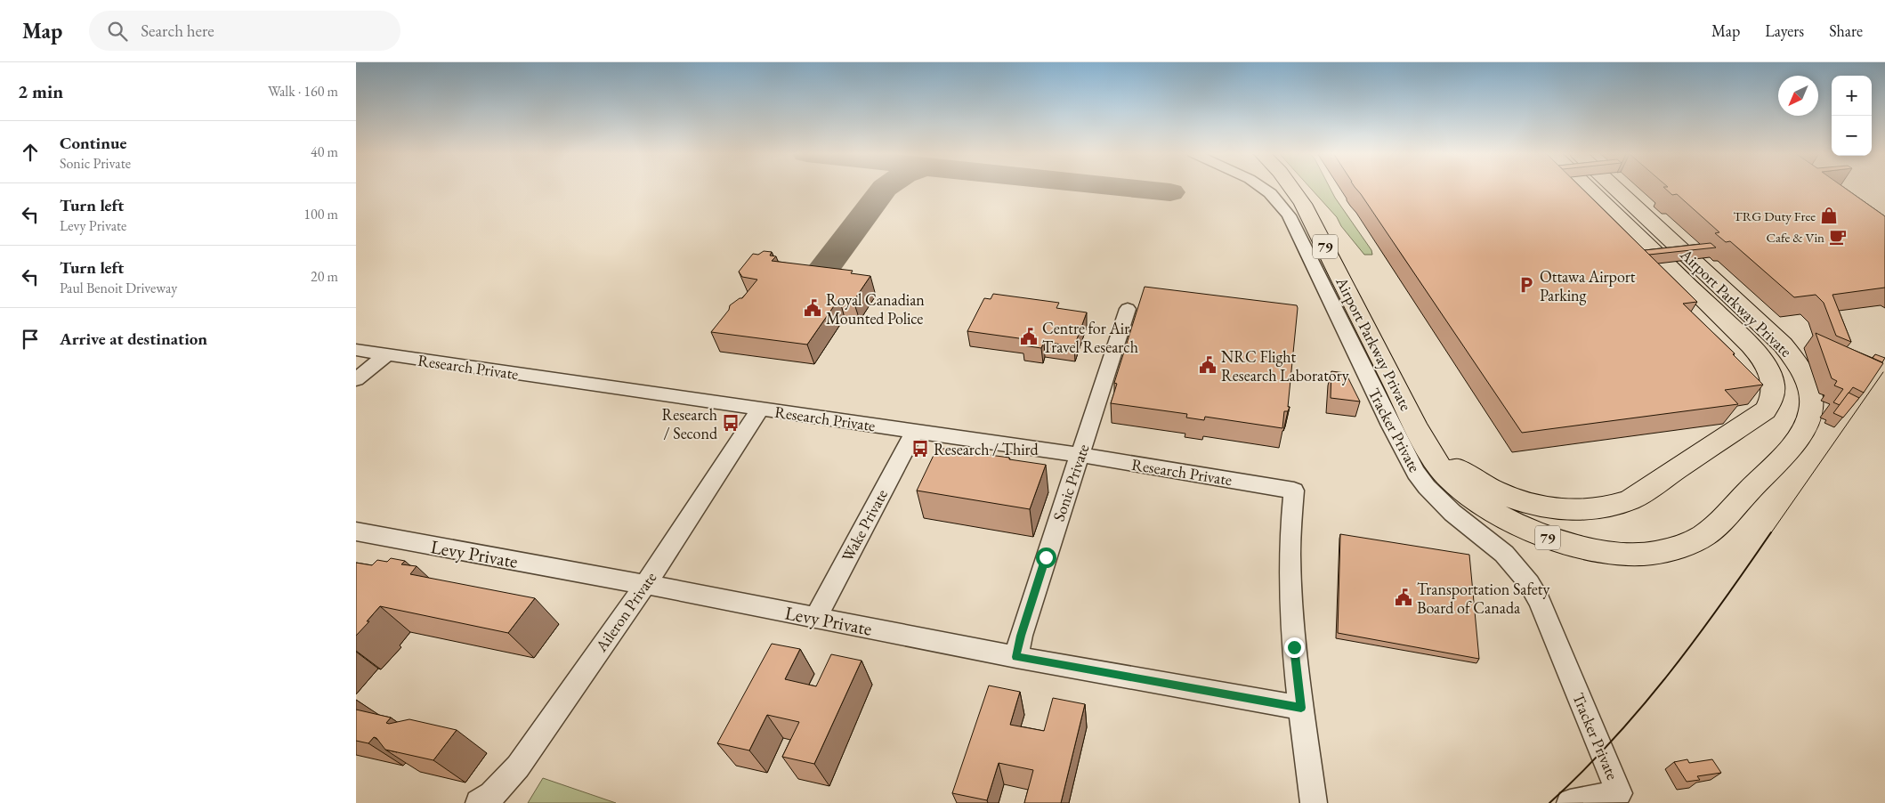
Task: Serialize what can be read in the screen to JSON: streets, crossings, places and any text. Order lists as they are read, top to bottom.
{
  "streets": {
    "highway": ["79", "Airport Parkway Private"],
    "street": [
      "Research Private",
      "Tracker Private",
      "Sonic Private",
      "Wake Private",
      "Levy Private",
      "Aileron Private"
    ]
  },
  "crossings": [
    ["Research Private", "Sonic Private"],
    ["Research Private", "Wake Private"],
    ["Research Private", "Levy Private"],
    ["Research Private", "Aileron Private"],
    ["Sonic Private", "Levy Private"],
    ["Wake Private", "Levy Private"],
    ["Levy Private", "Aileron Private"]
  ],
  "places": {
    "shop": ["TRG Duty Free"],
    "cafe": ["Cafe & Vin"],
    "parking": ["Ottawa Airport Parking"],
    "public building": [
      "Royal Canadian Mounted Police",
      "Centre for Air Travel Research",
      "NRC Flight Research Laboratory",
      "Transportation Safety Board of Canada"
    ],
    "bus stop": ["Research / Second", "Research / Third"]
  },
  "north": "bottom left",
  "page": {
    "header": "Map",
    "search": "Search here",
    "nav": ["Map", "Layers", "Share"],
    "heading": ["2 min", "Walk · 160 m"],
    "map_buttons": ["+", "−"],
    "list": [
      ["Continue", "Sonic Private", "40 m"],
      ["Turn left", "Levy Private", "100 m"],
      ["Turn left", "Paul Benoit Driveway", "20 m"],
      "Arrive at destination"
    ]
  }
}
